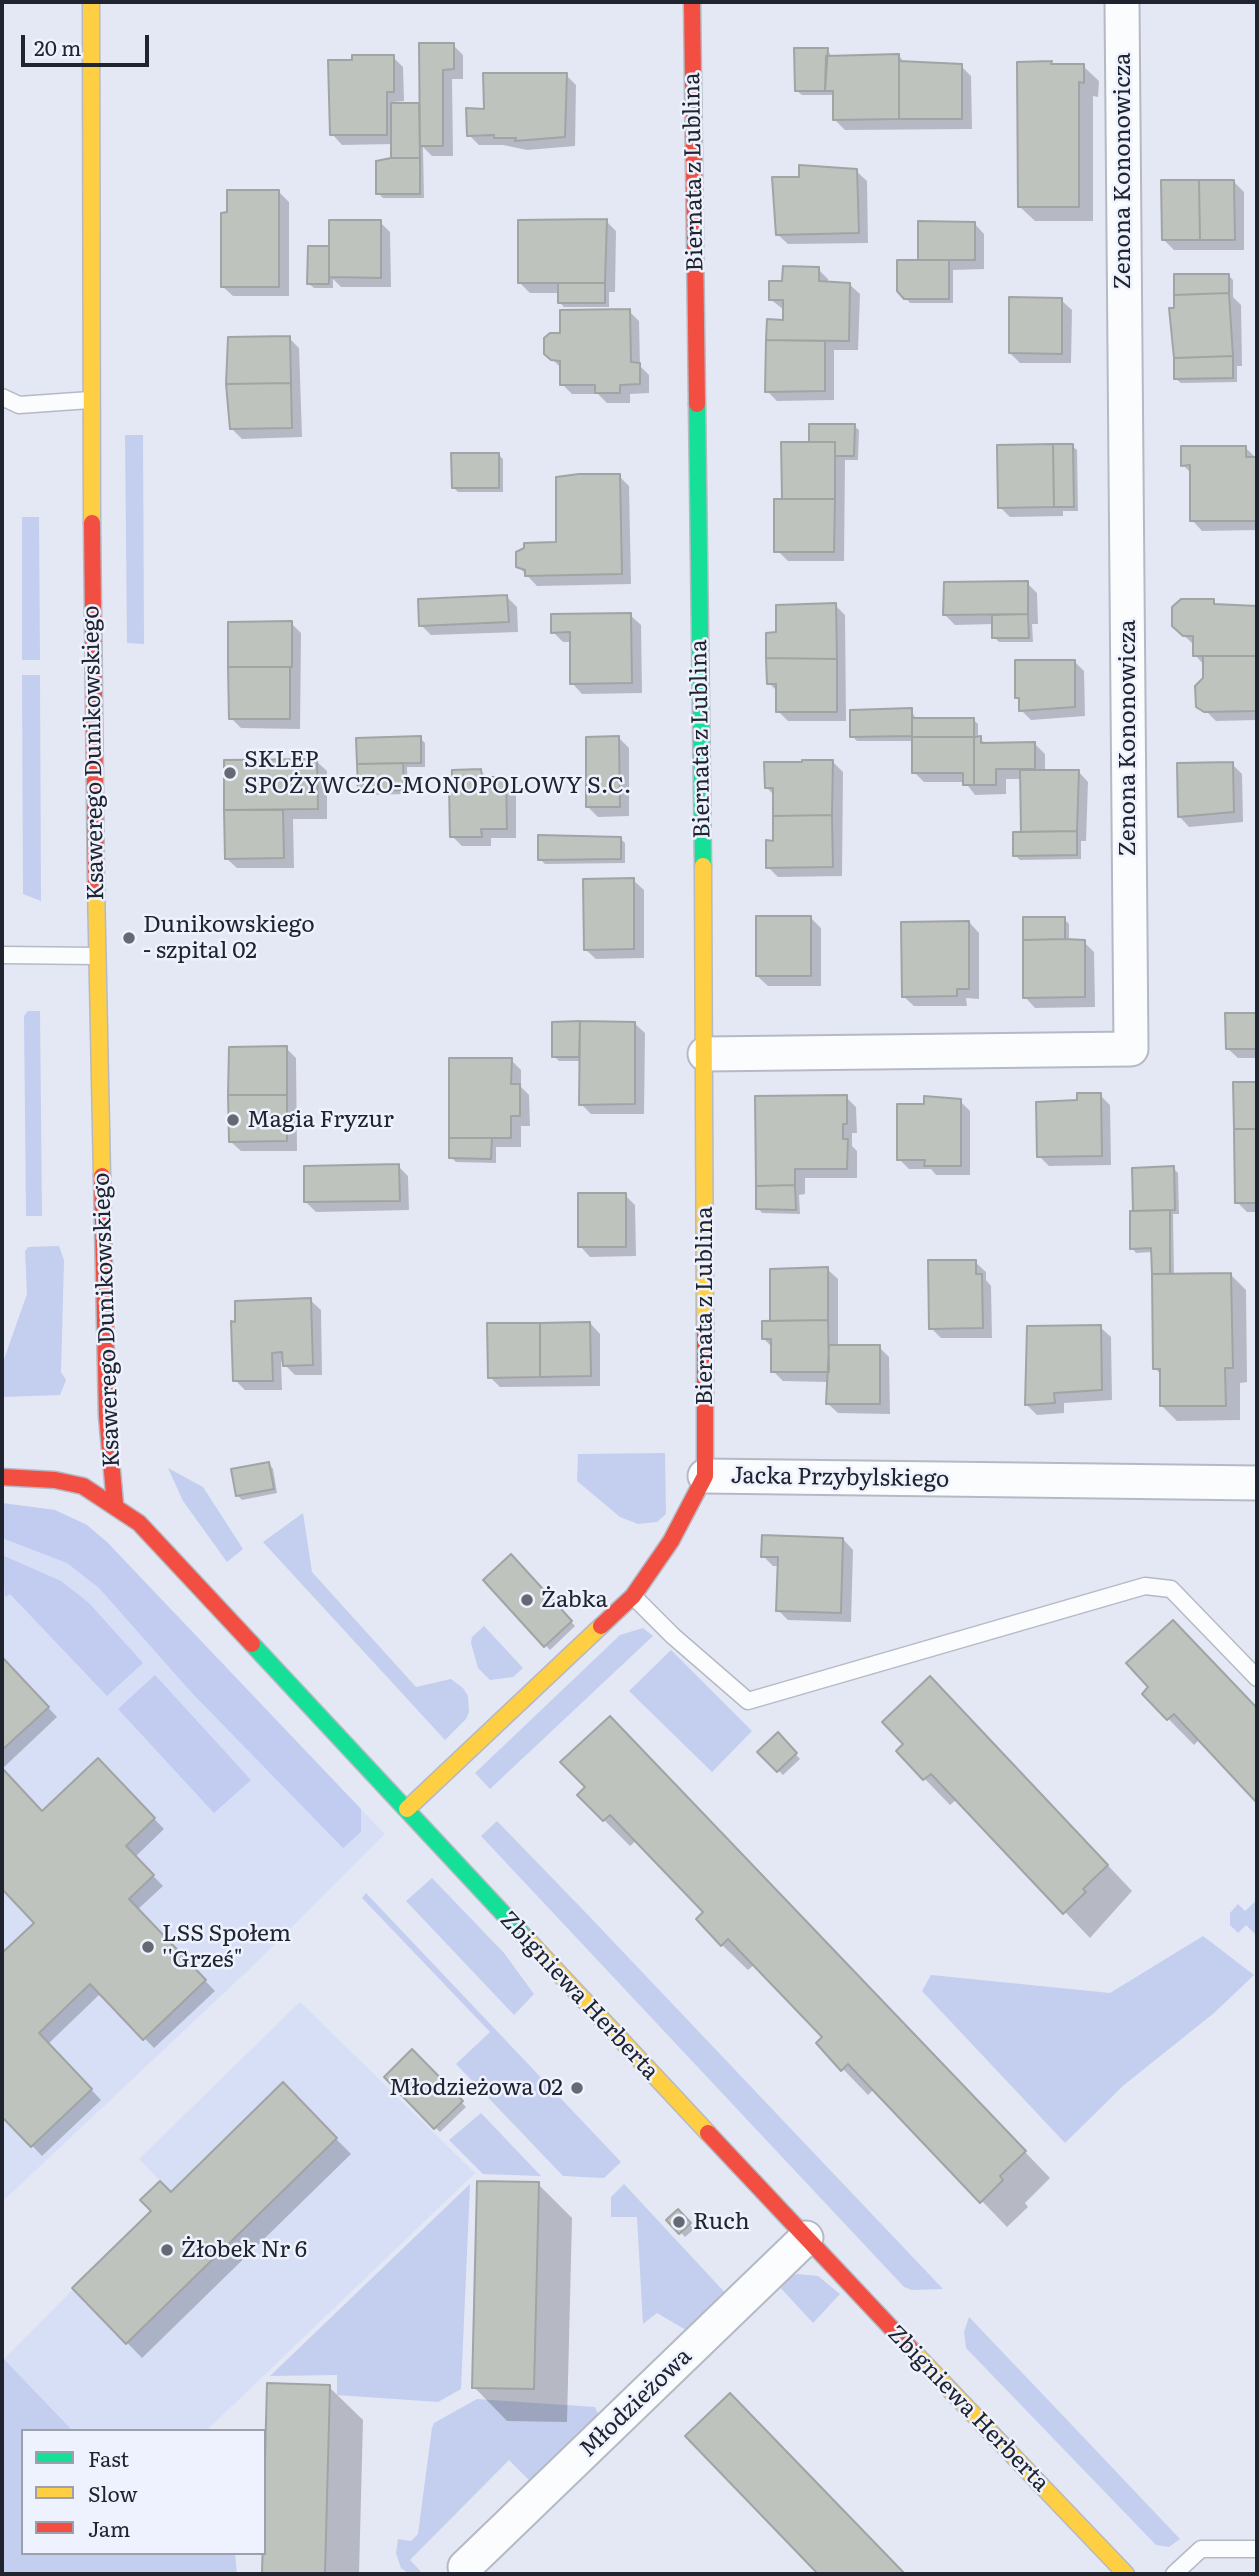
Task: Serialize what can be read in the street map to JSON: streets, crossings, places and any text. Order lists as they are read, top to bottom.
{
  "streets": {
    "street": [
      "Zenona Kononowicza",
      "Biernata z Lublina",
      "Ksawerego Dunikowskiego",
      "Jacka Przybylskiego",
      "Zbigniewa Herberta",
      "Młodzieżowa"
    ]
  },
  "crossings": [
    ["Zenona Kononowicza", "Biernata z Lublina"],
    ["Biernata z Lublina", "Jacka Przybylskiego"],
    ["Ksawerego Dunikowskiego", "Zbigniewa Herberta"],
    ["Jacka Przybylskiego", "Zbigniewa Herberta"],
    ["Zbigniewa Herberta", "Młodzieżowa"]
  ],
  "places": [
    "SKLEP SPOŻYWCZO-MONOPOLOWY S.C.",
    "Dunikowskiego - szpital 02",
    "Magia Fryzur",
    "Żabka",
    "LSS Społem ''Grześ\"",
    "Młodzieżowa 02",
    "Ruch",
    "Żłobek Nr 6"
  ],
  "legend": ["Fast", "Slow", "Jam"],
  "scale_bar": "20 m"
}
